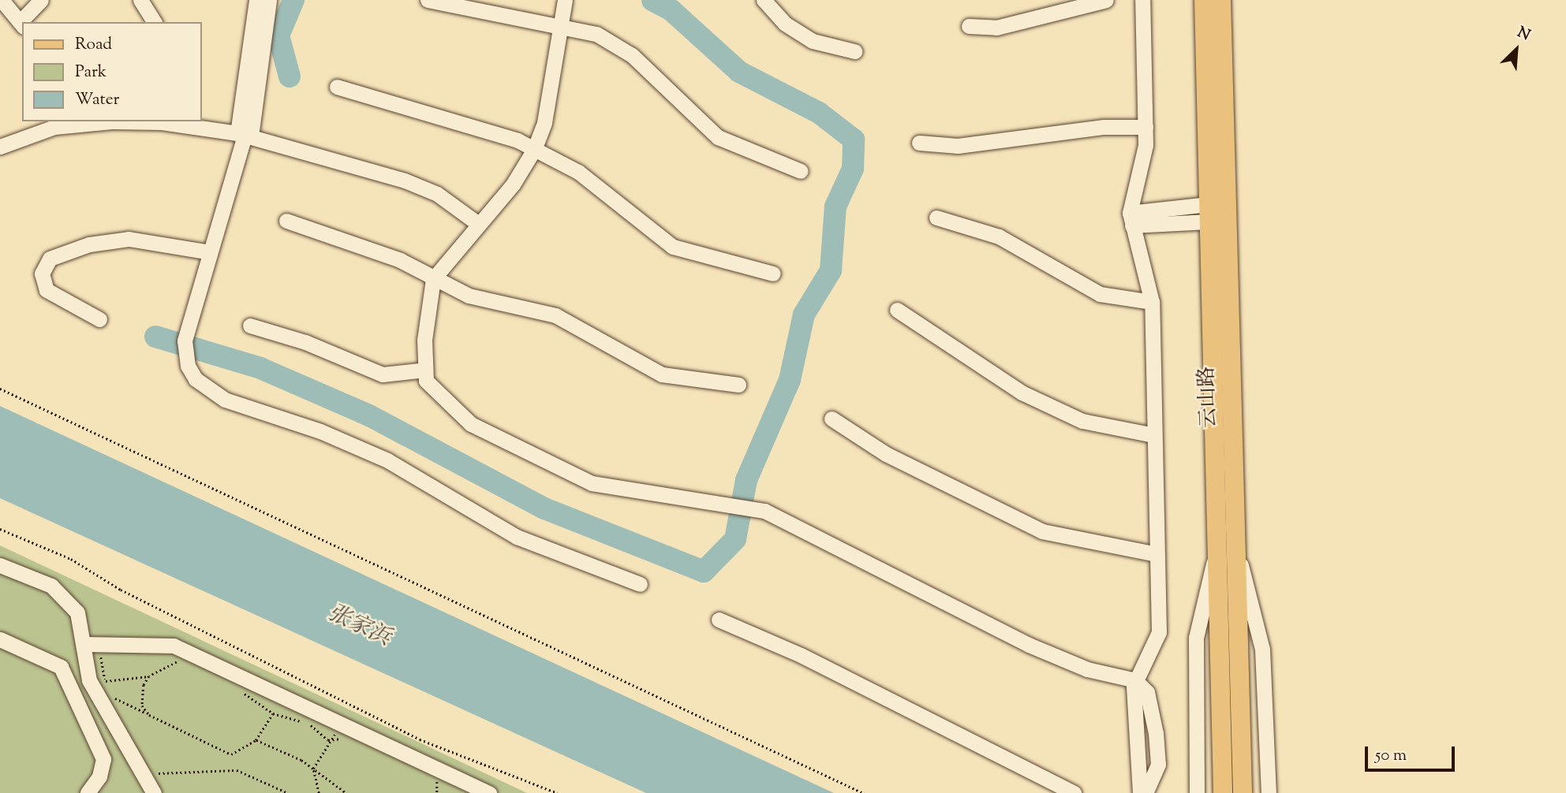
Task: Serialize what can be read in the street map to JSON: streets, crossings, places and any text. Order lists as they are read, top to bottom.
{
  "streets": {
    "main road": ["云山路"]
  },
  "water": ["张家浜"],
  "legend": ["Road", "Park", "Water"],
  "scale_bar": "50 m",
  "north": "top right"
}
